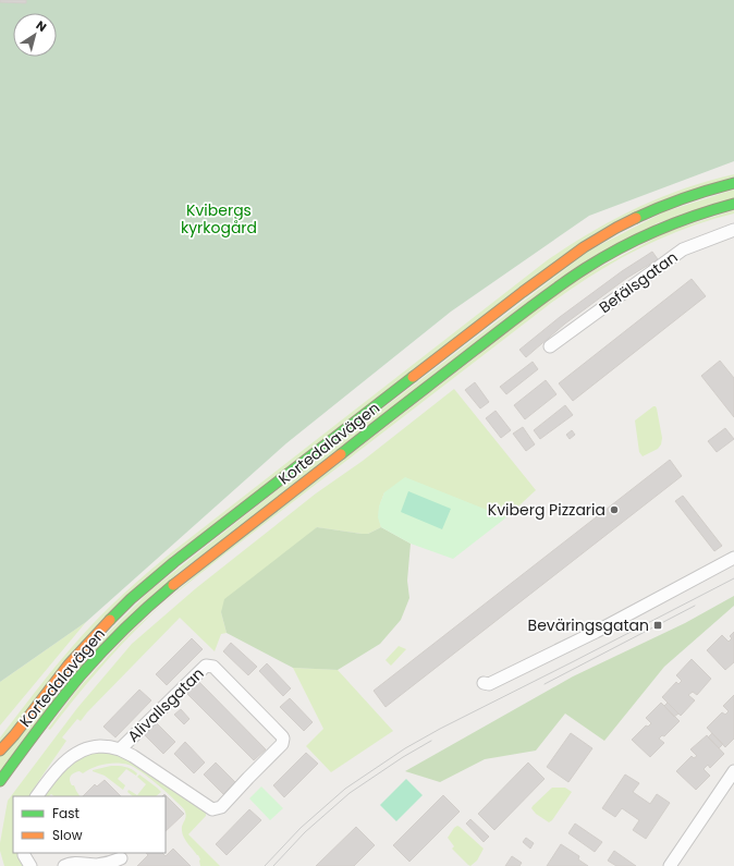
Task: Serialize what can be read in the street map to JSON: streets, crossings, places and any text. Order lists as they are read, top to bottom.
{
  "streets": {
    "main road": ["Kortedalavägen"],
    "street": ["Befälsgatan", "Alivallsgatan"]
  },
  "parks": ["Kvibergs kyrkogård"],
  "places": {
    "other": ["Kviberg Pizzaria"],
    "transit": ["Beväringsgatan"]
  },
  "legend": ["Fast", "Slow"],
  "north": "top right"
}
